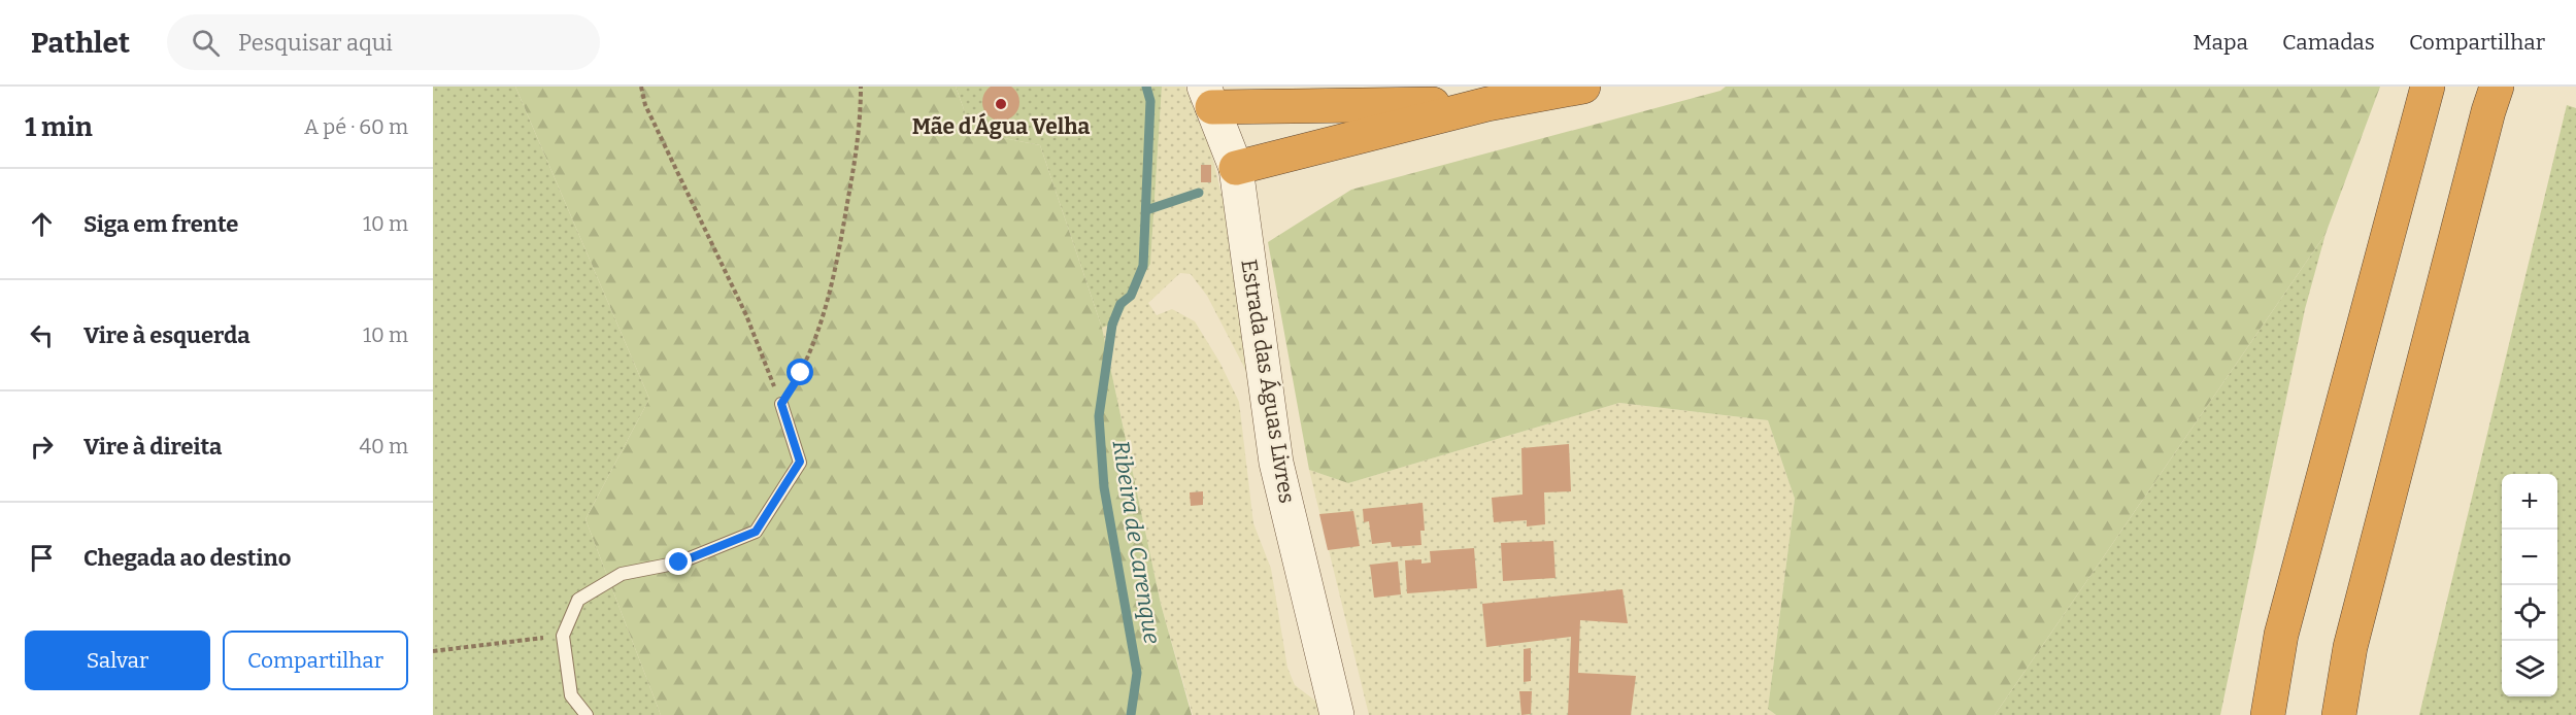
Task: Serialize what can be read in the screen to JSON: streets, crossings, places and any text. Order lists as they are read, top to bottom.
{
  "streets": {
    "main road": ["Estrada das Águas Livres"]
  },
  "water": ["Ribeira de Carenque"],
  "places": ["Mãe d'Água Velha"],
  "page": {
    "header": "Pathlet",
    "search": "Pesquisar aqui",
    "nav": ["Mapa", "Camadas", "Compartilhar"],
    "heading": ["1 min", "A pé · 60 m"],
    "list": [
      ["Siga em frente", "10 m"],
      ["Vire à esquerda", "10 m"],
      ["Vire à direita", "40 m"],
      "Chegada ao destino"
    ],
    "map_buttons": ["+", "−"],
    "buttons": ["Salvar", "Compartilhar"]
  }
}
